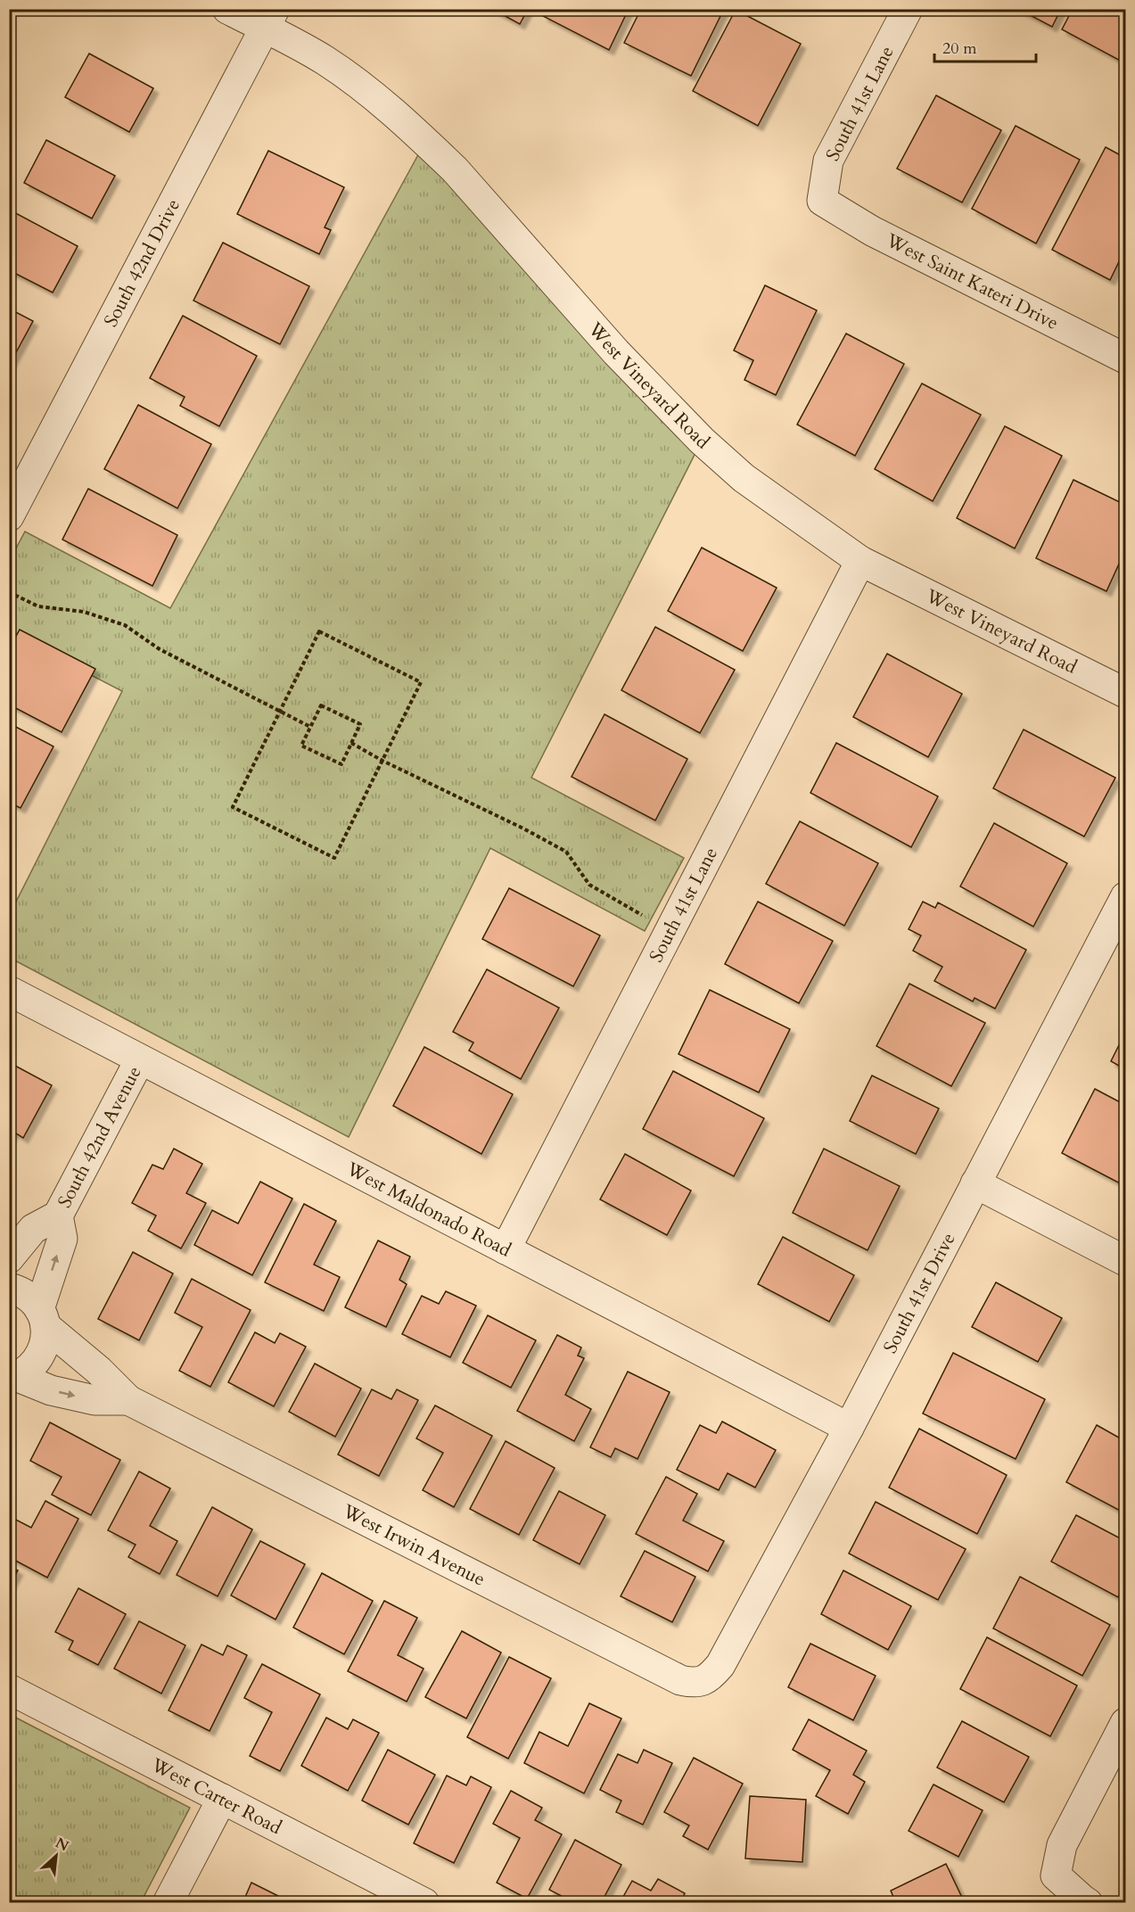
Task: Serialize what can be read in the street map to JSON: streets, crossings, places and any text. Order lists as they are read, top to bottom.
{
  "streets": {
    "street": [
      "South 41st Lane",
      "South 42nd Drive",
      "West Saint Kateri Drive",
      "West Vineyard Road",
      "South 42nd Avenue",
      "West Maldonado Road",
      "South 41st Drive",
      "West Irwin Avenue",
      "West Carter Road"
    ]
  },
  "crossings": [
    ["South 41st Lane", "West Saint Kateri Drive"],
    ["South 41st Lane", "West Vineyard Road"],
    ["South 41st Lane", "West Maldonado Road"],
    ["South 42nd Drive", "West Vineyard Road"],
    ["South 42nd Avenue", "West Maldonado Road"],
    ["South 42nd Avenue", "West Irwin Avenue"],
    ["West Maldonado Road", "South 41st Drive"],
    ["South 41st Drive", "West Irwin Avenue"]
  ],
  "scale_bar": "20 m",
  "north": "top right"
}
